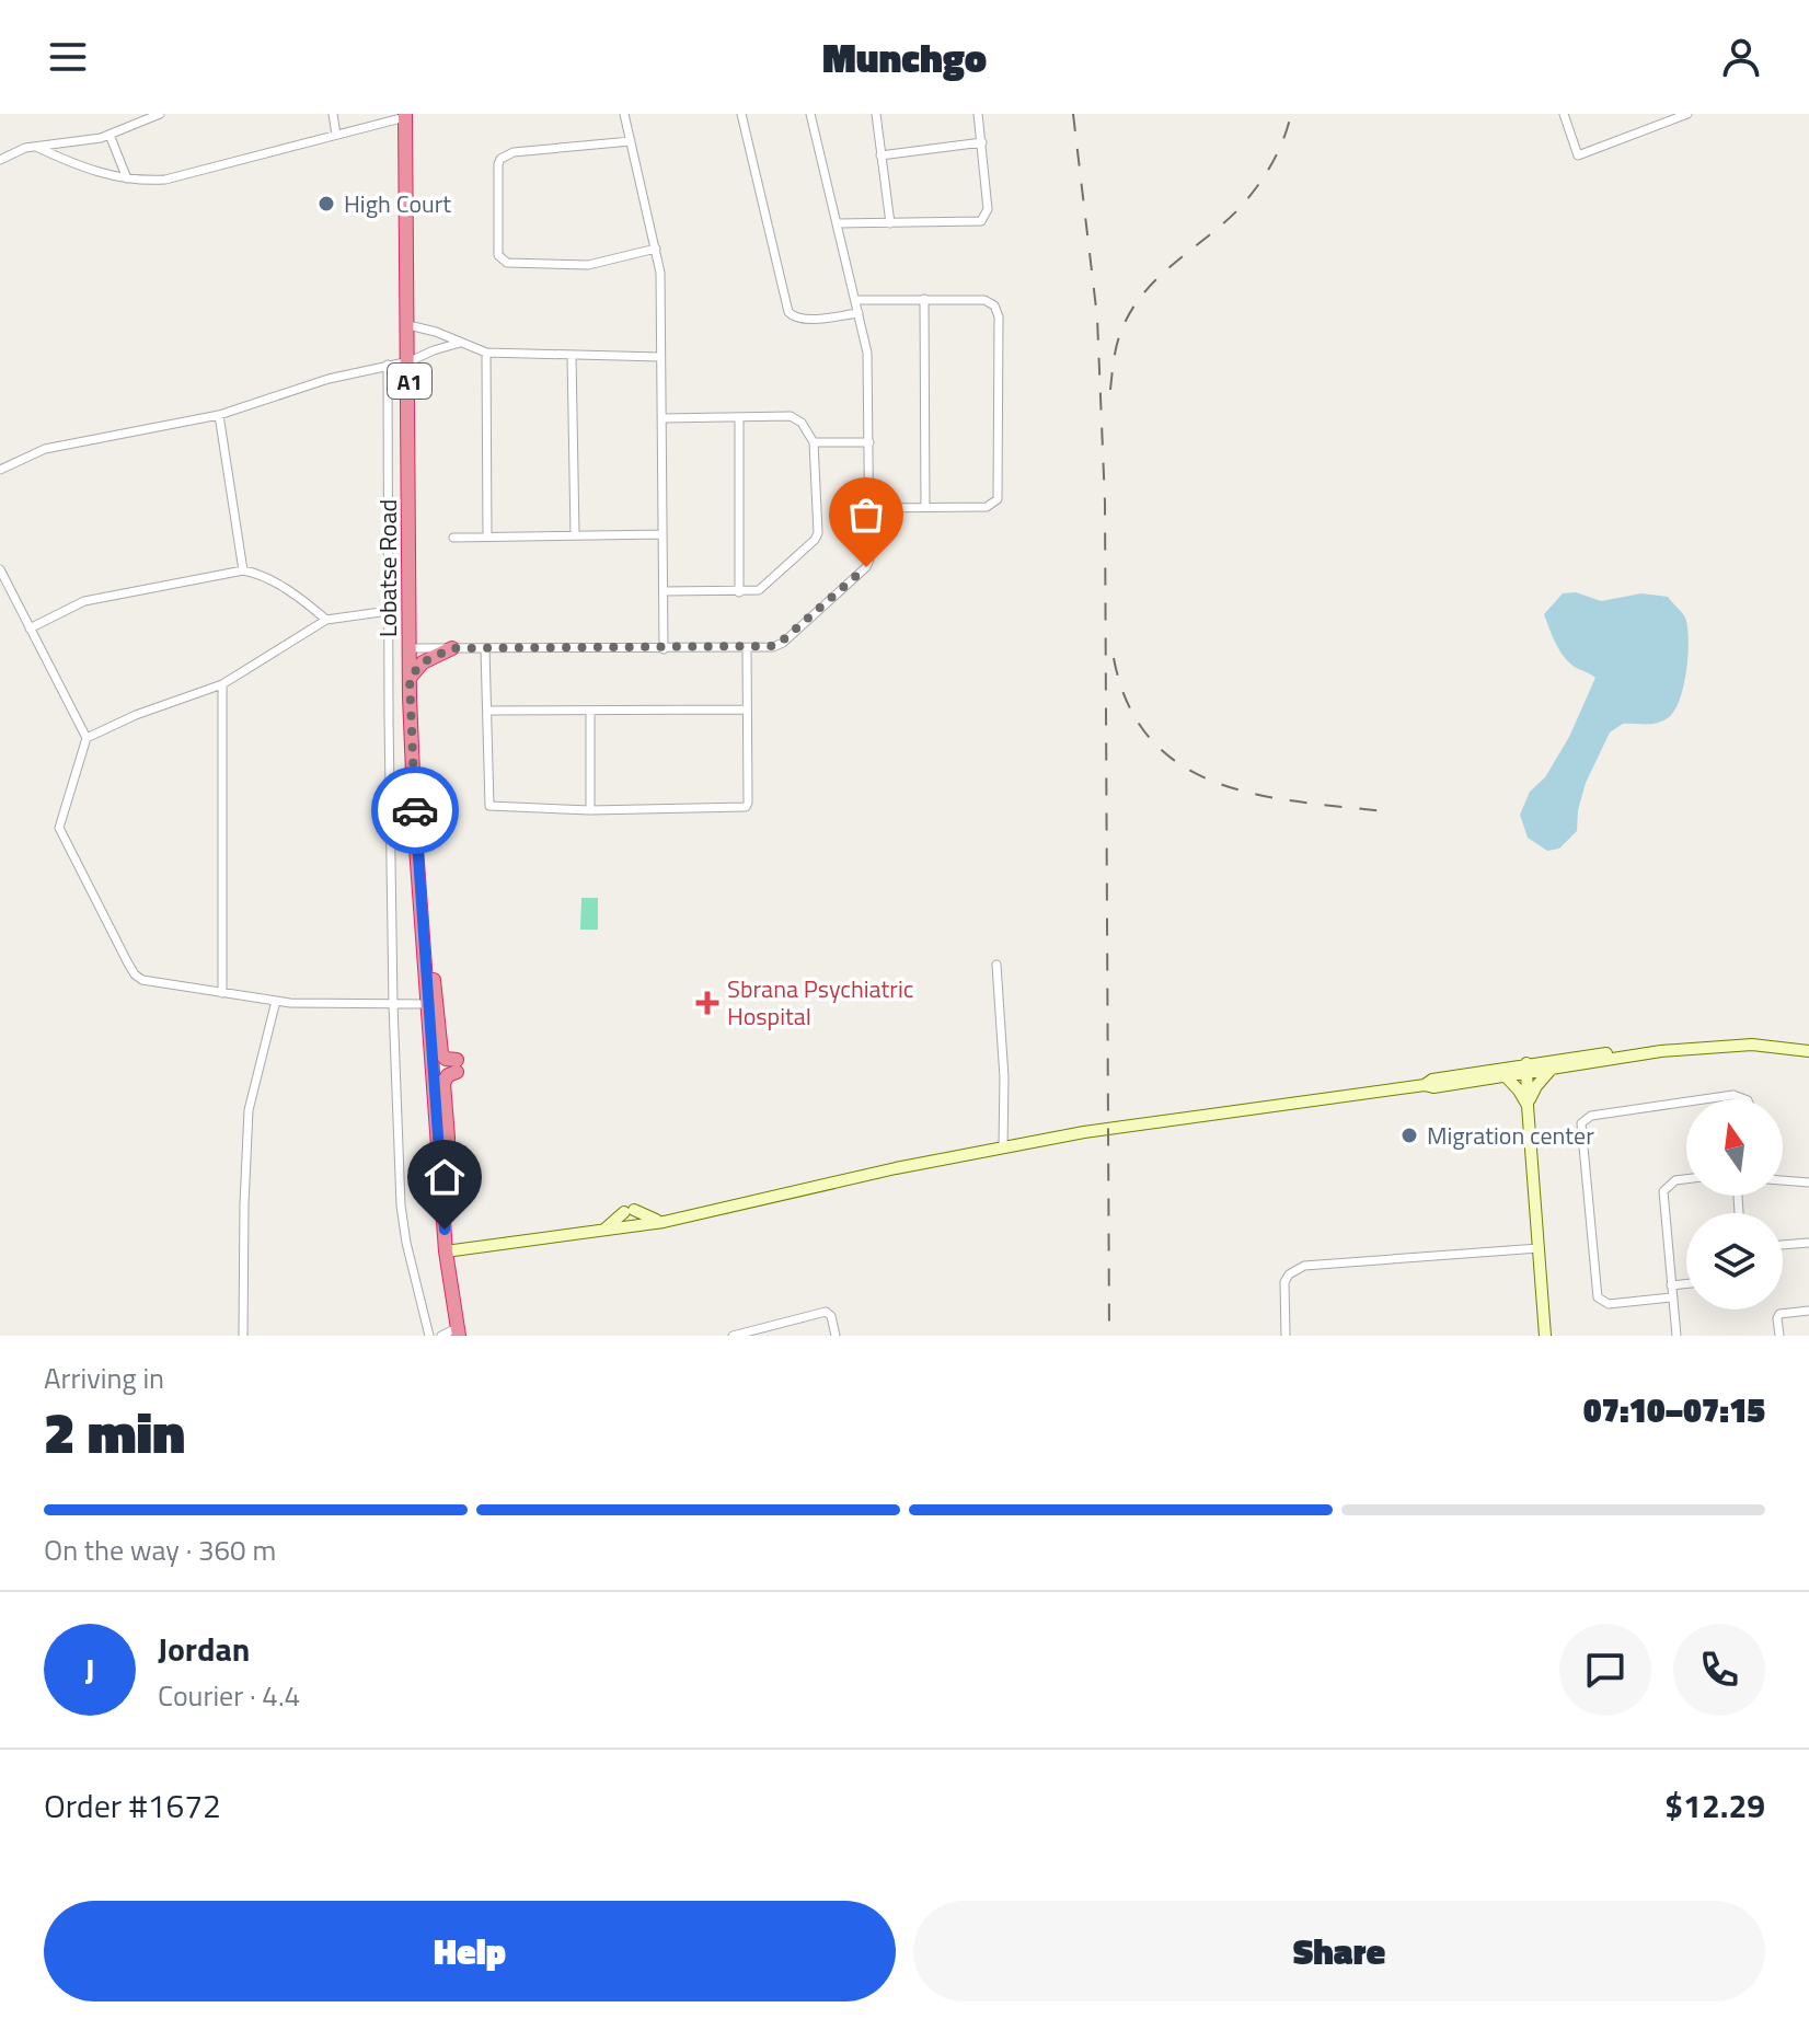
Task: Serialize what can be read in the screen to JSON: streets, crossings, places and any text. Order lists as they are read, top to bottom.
{
  "streets": {
    "highway": ["A1", "Lobatse Road"]
  },
  "places": {
    "other": ["High Court", "Migration center"],
    "health": ["Sbrana Psychiatric Hospital"]
  },
  "north": "top",
  "page": {
    "header": "Munchgo",
    "heading": ["2 min", "Arriving in", "07:10–07:15"],
    "panel": [
      "Jordan",
      "Courier · 4.4",
      "Order #1672",
      "$12.29"
    ],
    "bar": "On the way · 360 m",
    "round": "J",
    "buttons": ["Help", "Share"]
  }
}
